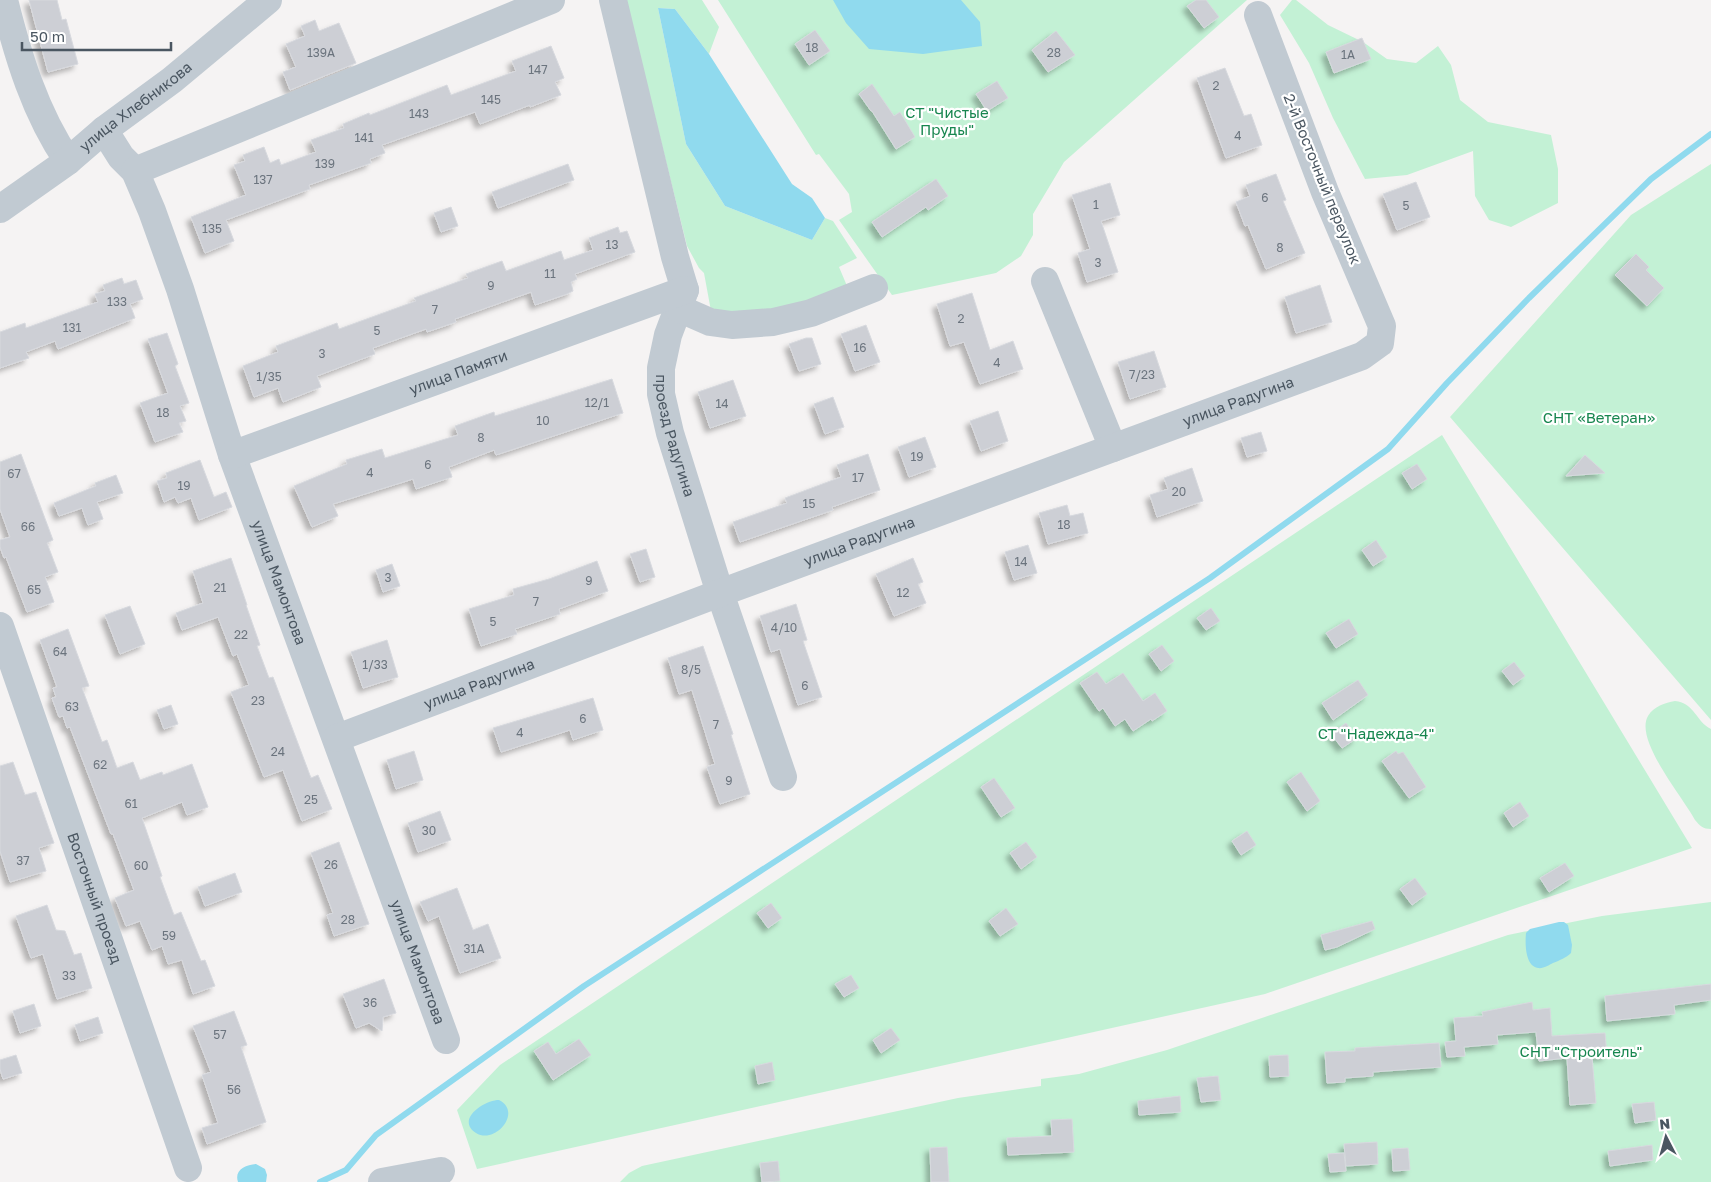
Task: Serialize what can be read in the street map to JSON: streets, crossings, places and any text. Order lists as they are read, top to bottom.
{
  "streets": {
    "street": [
      "улица Хлебникова",
      "2-й Восточный переулок",
      "улица Памяти",
      "улица Радугина",
      "проезд Радугина",
      "улица Мамонтова",
      "Восточный проезд"
    ]
  },
  "crossings": [
    ["улица Хлебникова", "улица Мамонтова"],
    ["2-й Восточный переулок", "улица Радугина"],
    ["улица Памяти", "проезд Радугина"],
    ["улица Памяти", "улица Мамонтова"],
    ["улица Радугина", "проезд Радугина"],
    ["улица Радугина", "улица Мамонтова"]
  ],
  "parks": [
    "СТ \"Чистые Пруды\"",
    "СНТ «Ветеран»",
    "СТ \"Надежда-4\"",
    "СНТ \"Строитель\""
  ],
  "house_numbers": [
    "18",
    "139А",
    "28",
    "1А",
    "147",
    "2",
    "145",
    "143",
    "4",
    "141",
    "139",
    "137",
    "6",
    "1",
    "5",
    "135",
    "13",
    "8",
    "3",
    "11",
    "9",
    "133",
    "7",
    "2",
    "131",
    "5",
    "16",
    "3",
    "4",
    "7/23",
    "1/35",
    "12/1",
    "14",
    "18",
    "10",
    "8",
    "19",
    "6",
    "4",
    "67",
    "17",
    "19",
    "20",
    "15",
    "18",
    "66",
    "14",
    "3",
    "9",
    "21",
    "65",
    "12",
    "7",
    "5",
    "4/10",
    "22",
    "64",
    "1/33",
    "8/5",
    "6",
    "23",
    "63",
    "6",
    "7",
    "4",
    "24",
    "62",
    "9",
    "25",
    "61",
    "30",
    "37",
    "26",
    "60",
    "28",
    "59",
    "31А",
    "33",
    "36",
    "57",
    "56"
  ],
  "scale_bar": "50 m",
  "north": "top"
}
